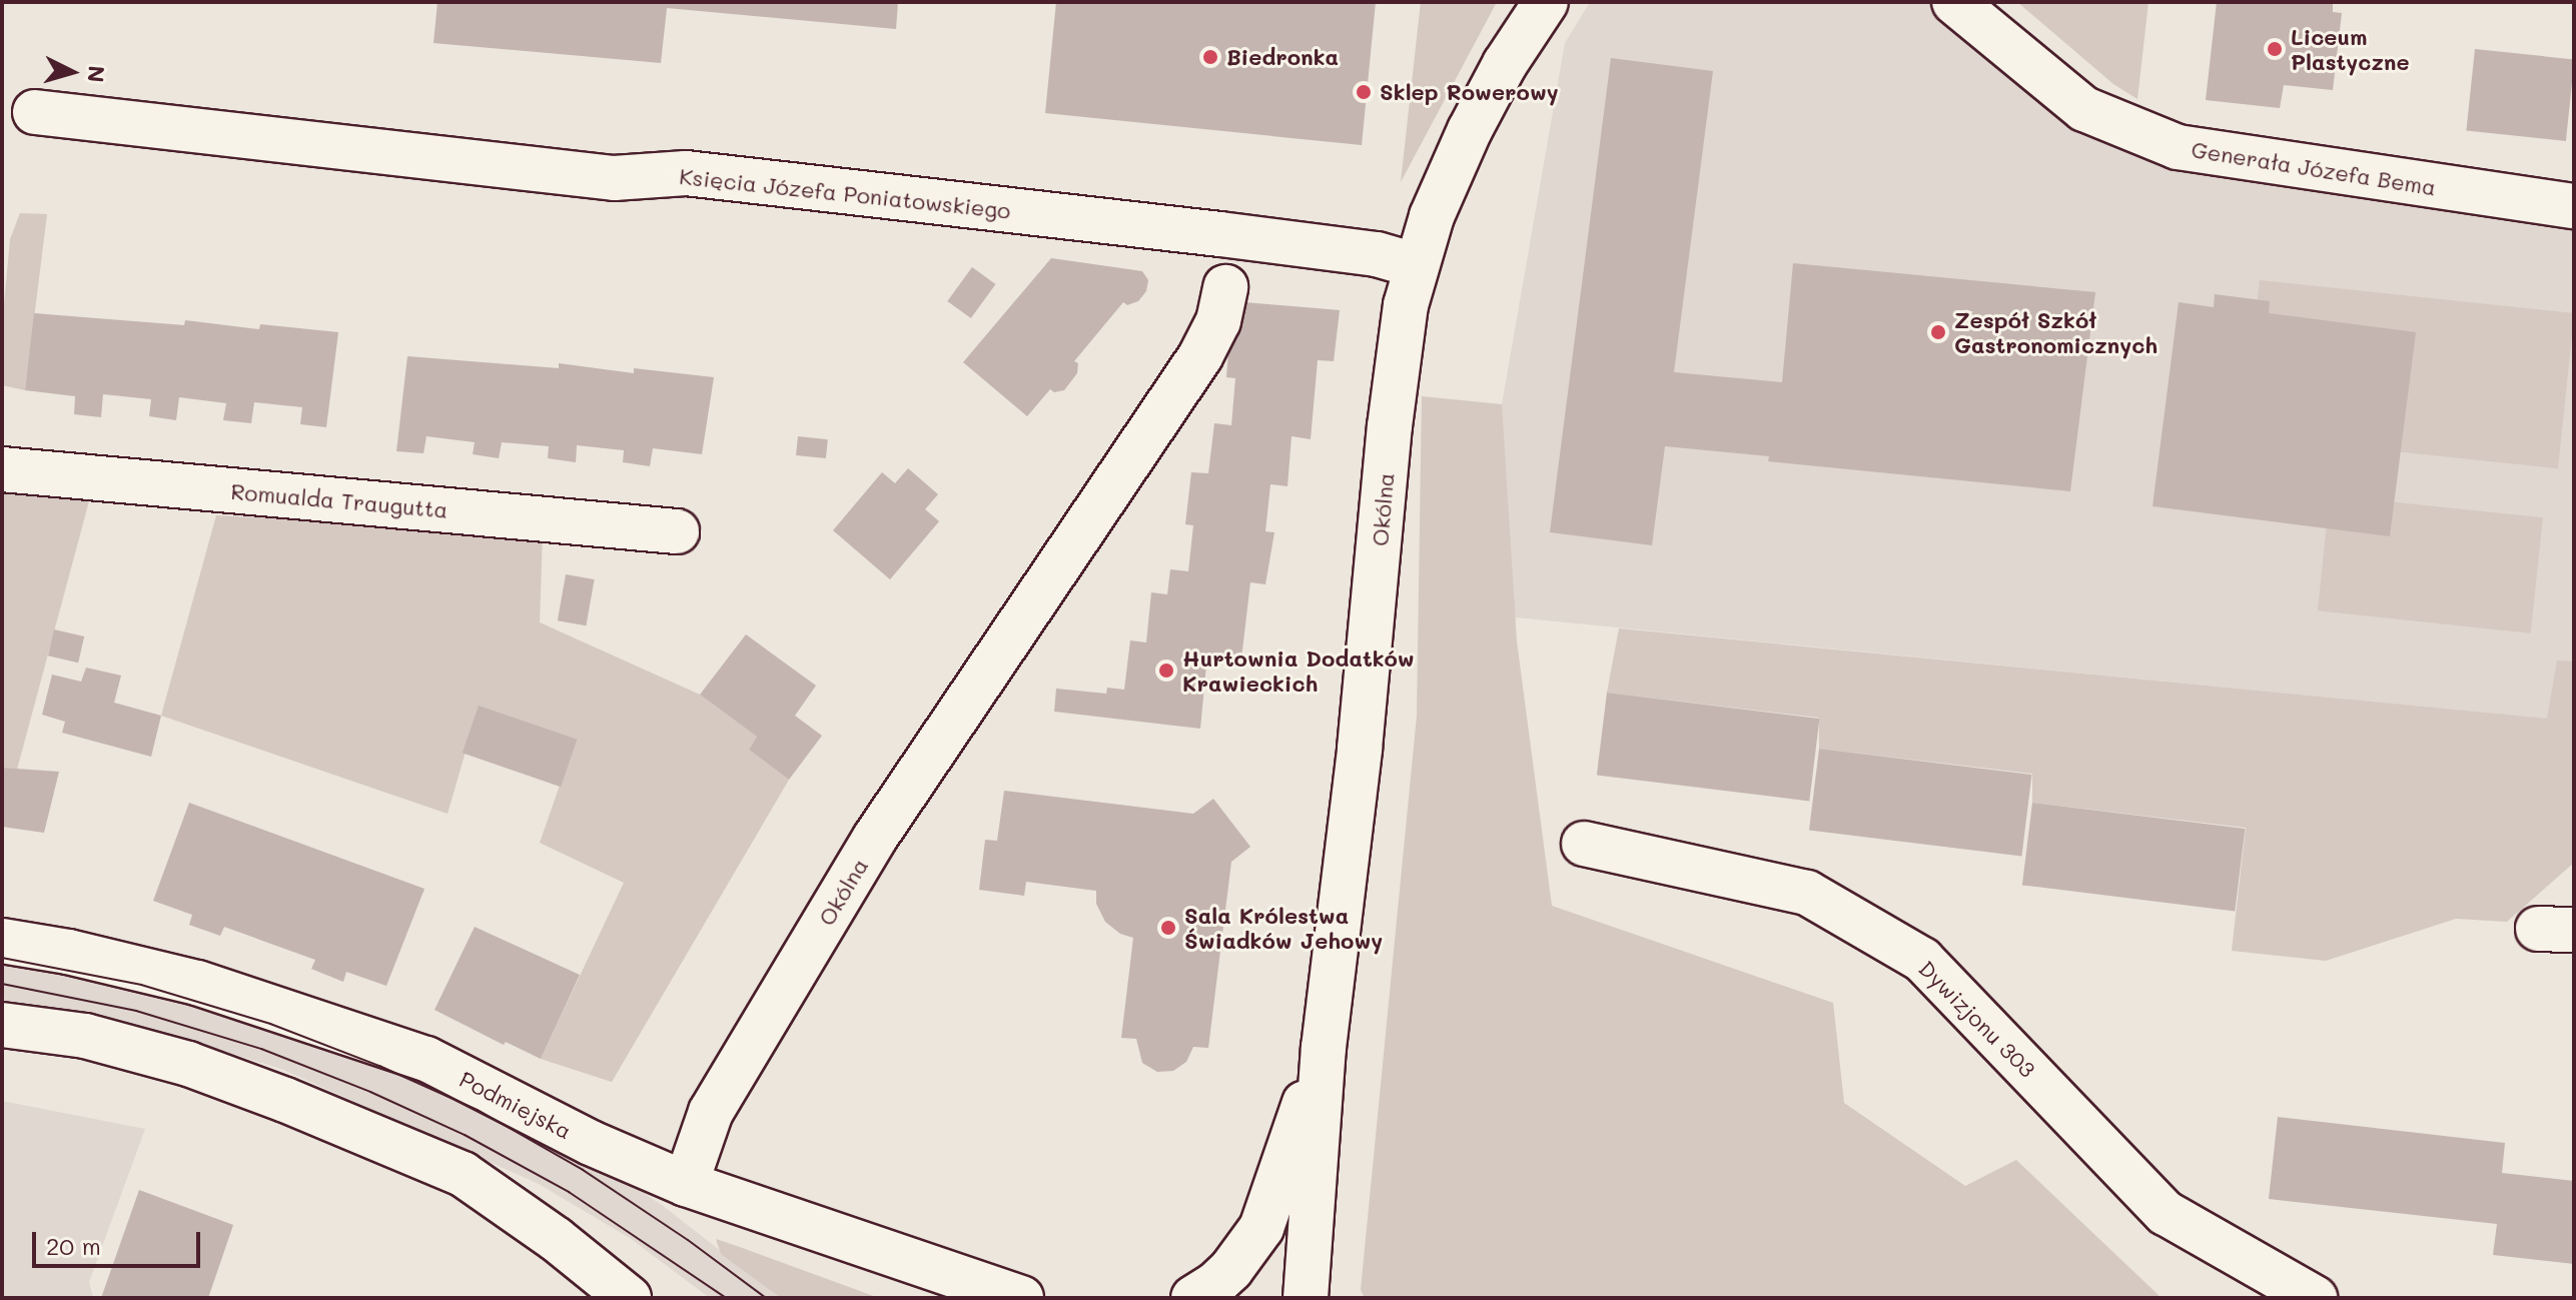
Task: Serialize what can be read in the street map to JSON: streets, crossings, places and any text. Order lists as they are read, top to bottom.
{
  "streets": {
    "street": [
      "Generała Józefa Bema",
      "Księcia Józefa Poniatowskiego",
      "Romualda Traugutta",
      "Okólna",
      "Dywizjonu 303",
      "Podmiejska"
    ]
  },
  "crossings": [
    ["Księcia Józefa Poniatowskiego", "Okólna"],
    ["Okólna", "Podmiejska"]
  ],
  "places": [
    "Liceum Plastyczne",
    "Biedronka",
    "Sklep Rowerowy",
    "Zespół Szkół Gastronomicznych",
    "Hurtownia Dodatków Krawieckich",
    "Sala Królestwa Świadków Jehowy"
  ],
  "scale_bar": "20 m",
  "north": "right"
}
